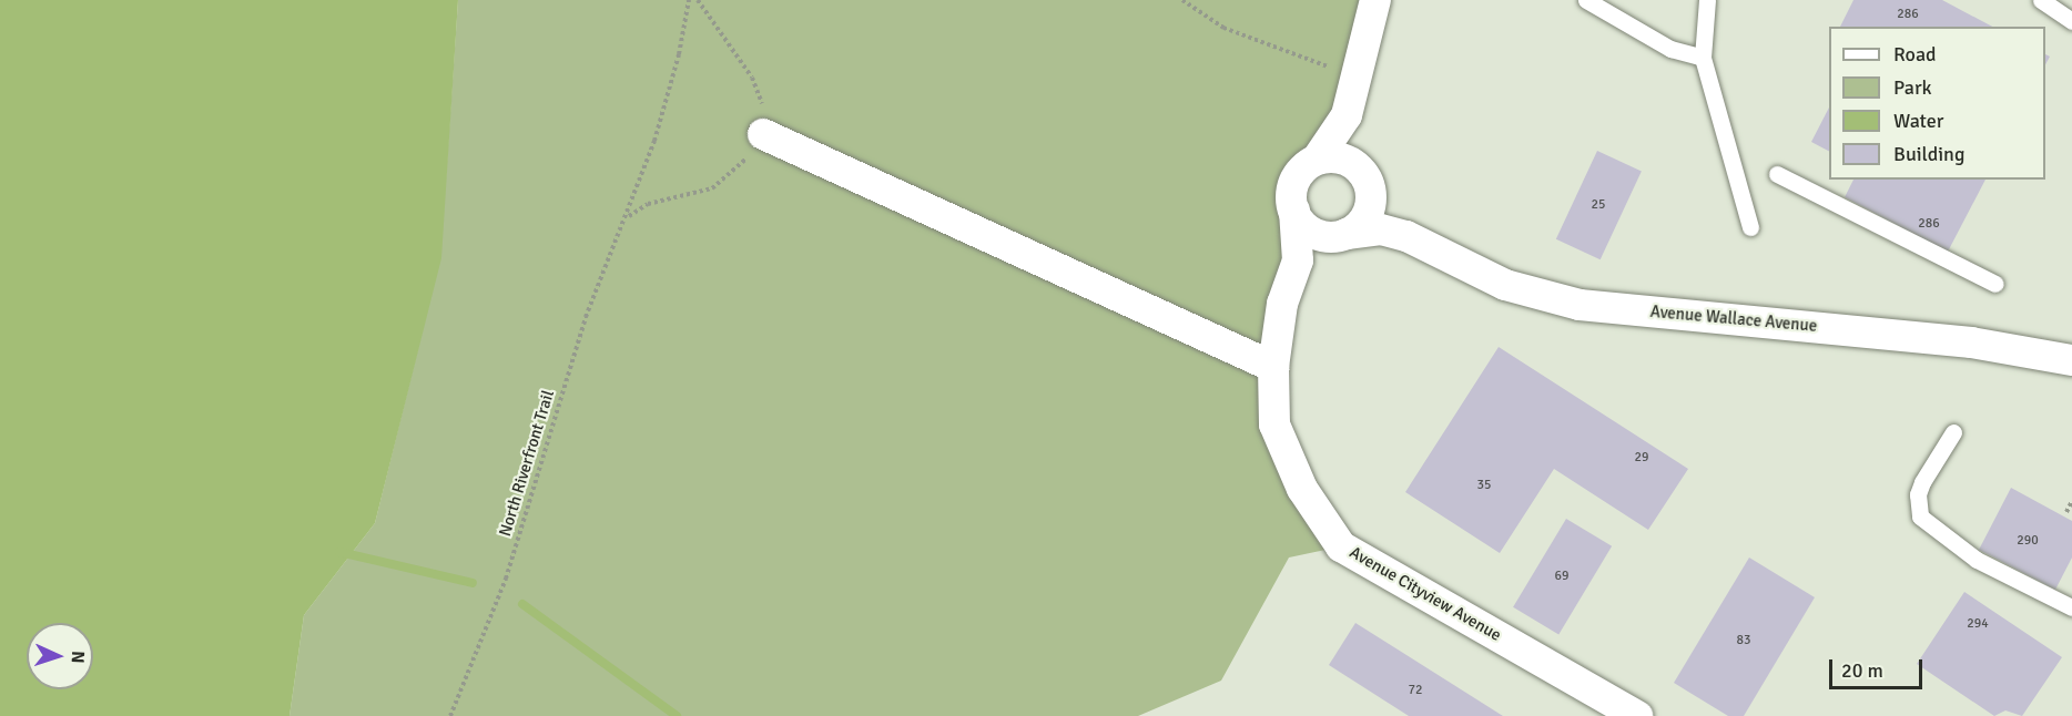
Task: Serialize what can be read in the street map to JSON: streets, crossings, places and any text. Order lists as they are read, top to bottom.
{
  "streets": {
    "street": ["Avenue Wallace Avenue", "Avenue Cityview Avenue"],
    "path": ["North Riverfront Trail"]
  },
  "crossings": [
    ["Avenue Wallace Avenue", "Avenue Cityview Avenue"]
  ],
  "house_numbers": [
    "286",
    "25",
    "286",
    "29",
    "35",
    "290",
    "69",
    "294",
    "83",
    "72"
  ],
  "legend": [
    "Road",
    "Park",
    "Water",
    "Building"
  ],
  "scale_bar": "20 m",
  "north": "right"
}
